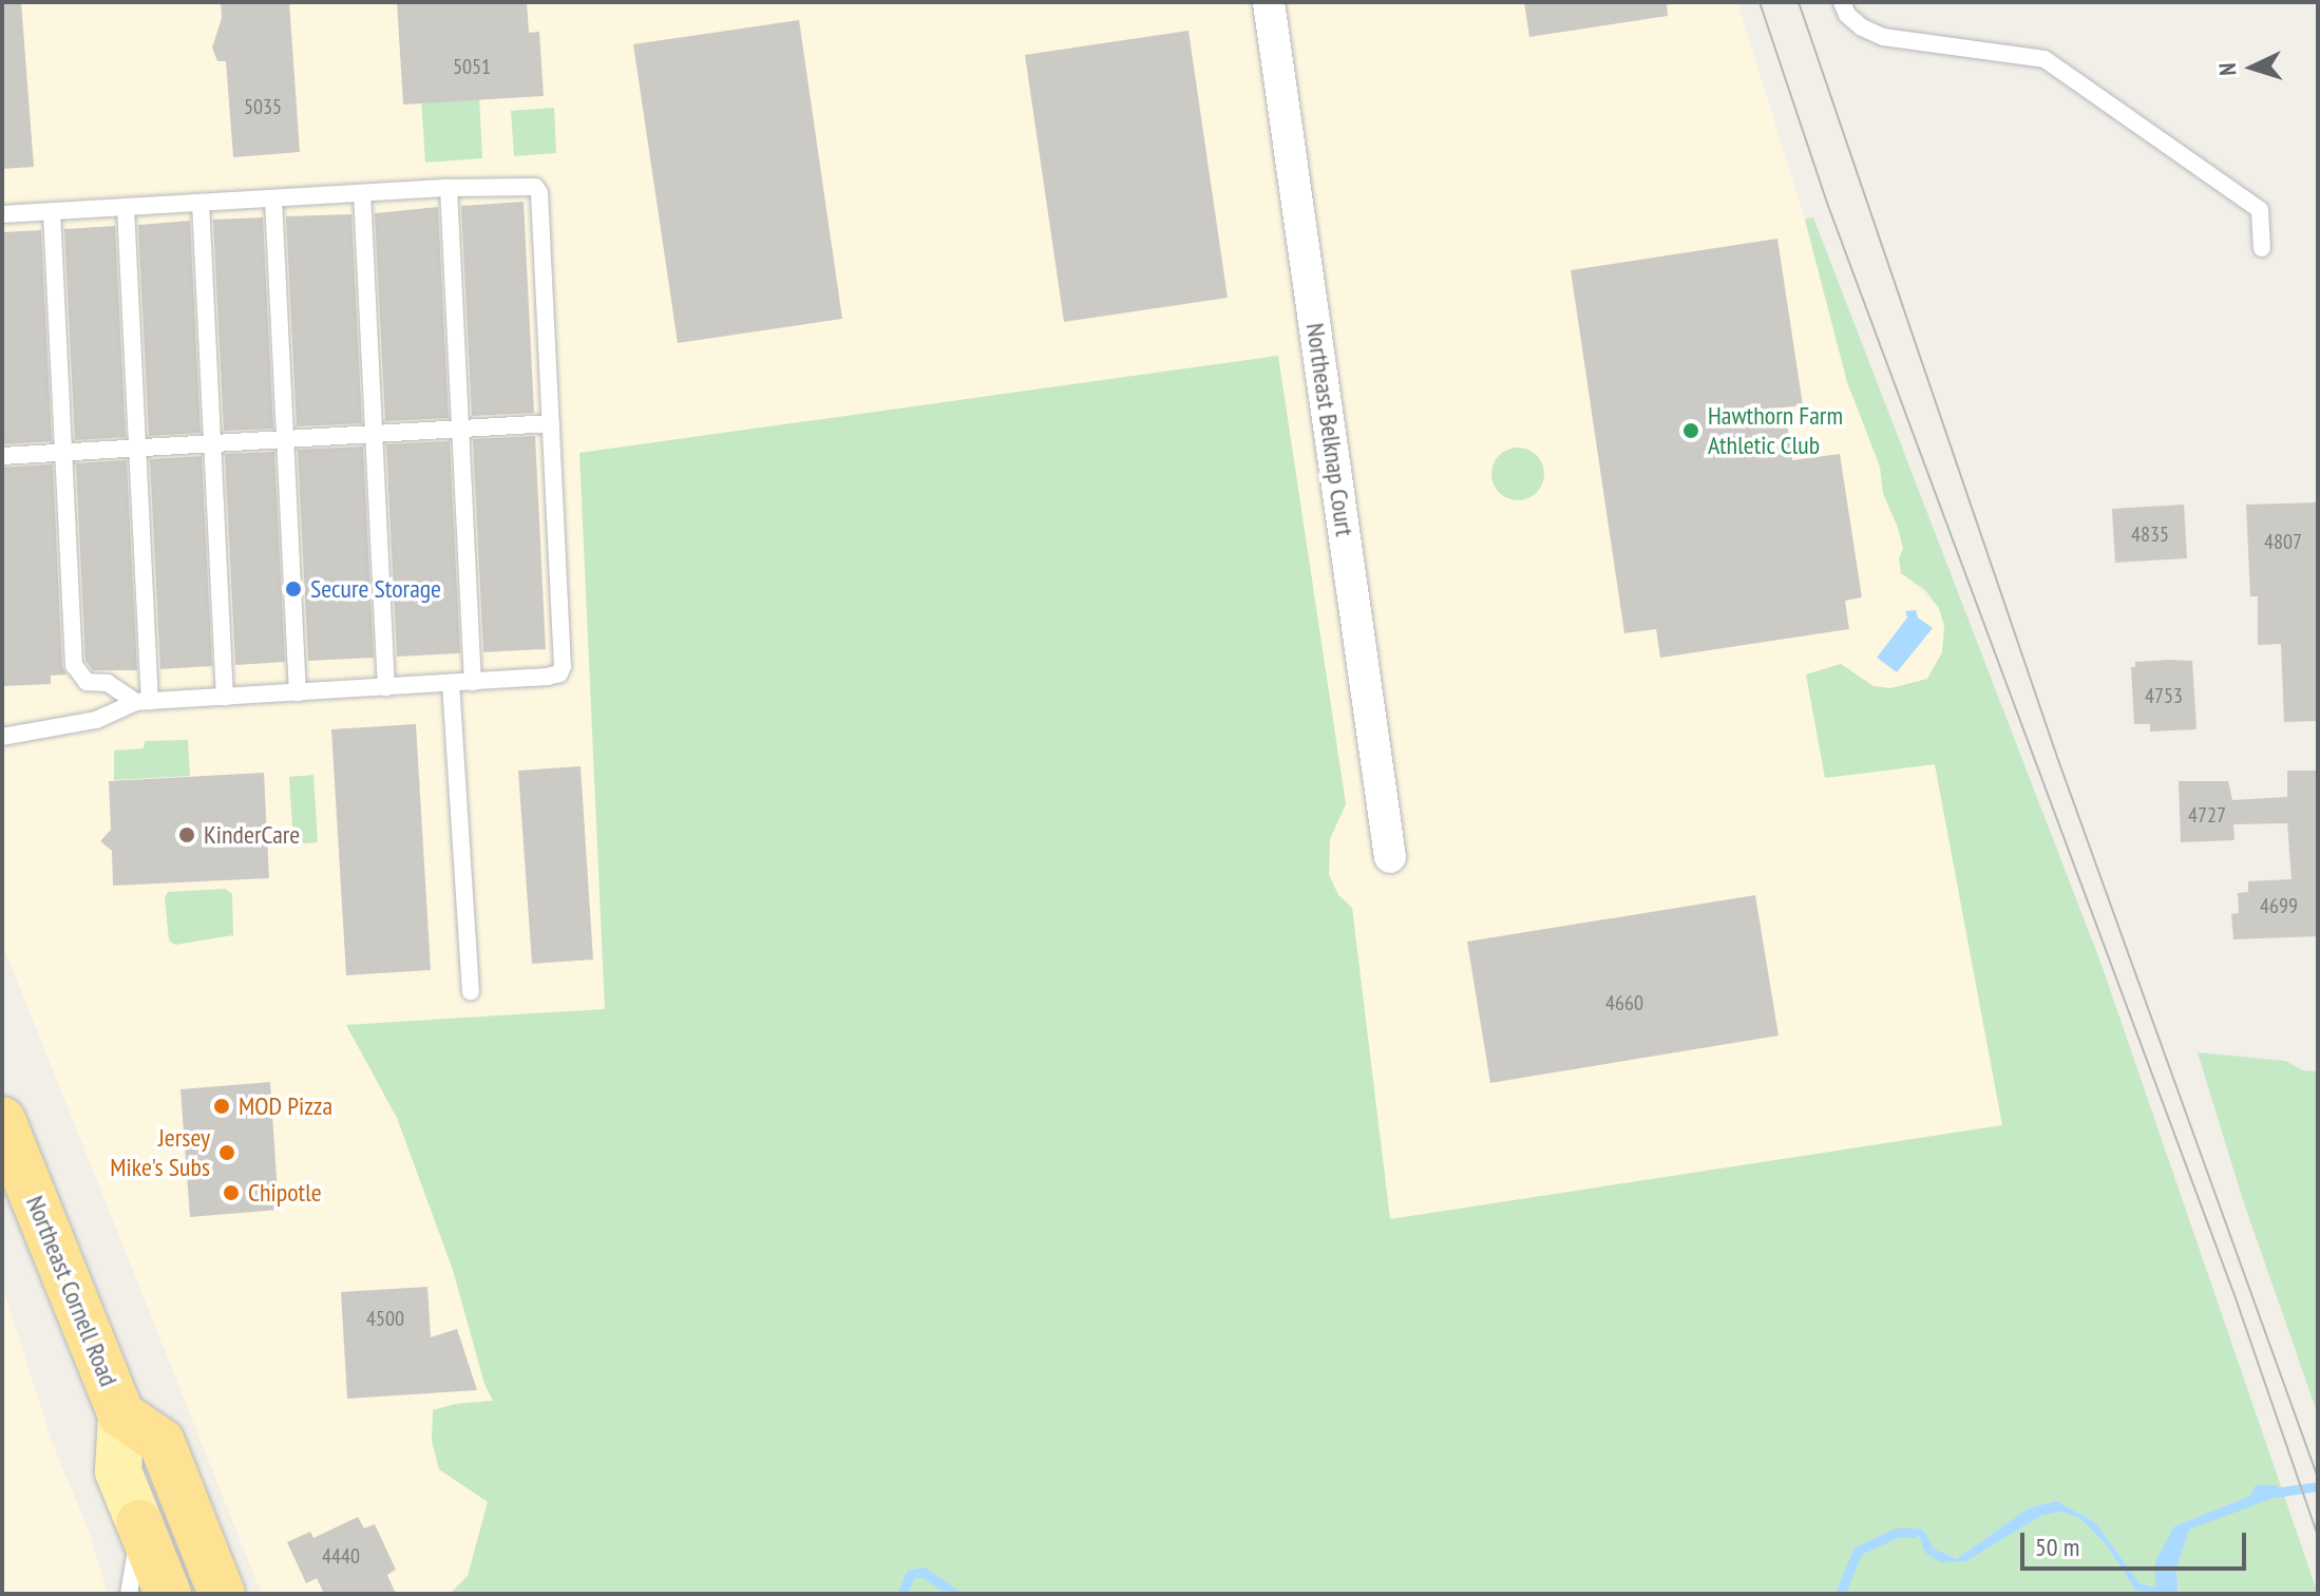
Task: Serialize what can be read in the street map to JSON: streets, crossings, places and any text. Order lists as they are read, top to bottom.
{
  "streets": {
    "highway": ["Northeast Cornell Road"],
    "street": ["Northeast Belknap Court"]
  },
  "places": [
    "Hawthorn Farm Athletic Club",
    "Secure Storage",
    "KinderCare",
    "MOD Pizza",
    "Jersey Mike's Subs",
    "Chipotle"
  ],
  "house_numbers": [
    "5051",
    "5035",
    "4835",
    "4807",
    "4753",
    "4727",
    "4699",
    "4660",
    "4500",
    "4440"
  ],
  "scale_bar": "50 m",
  "north": "left"
}
